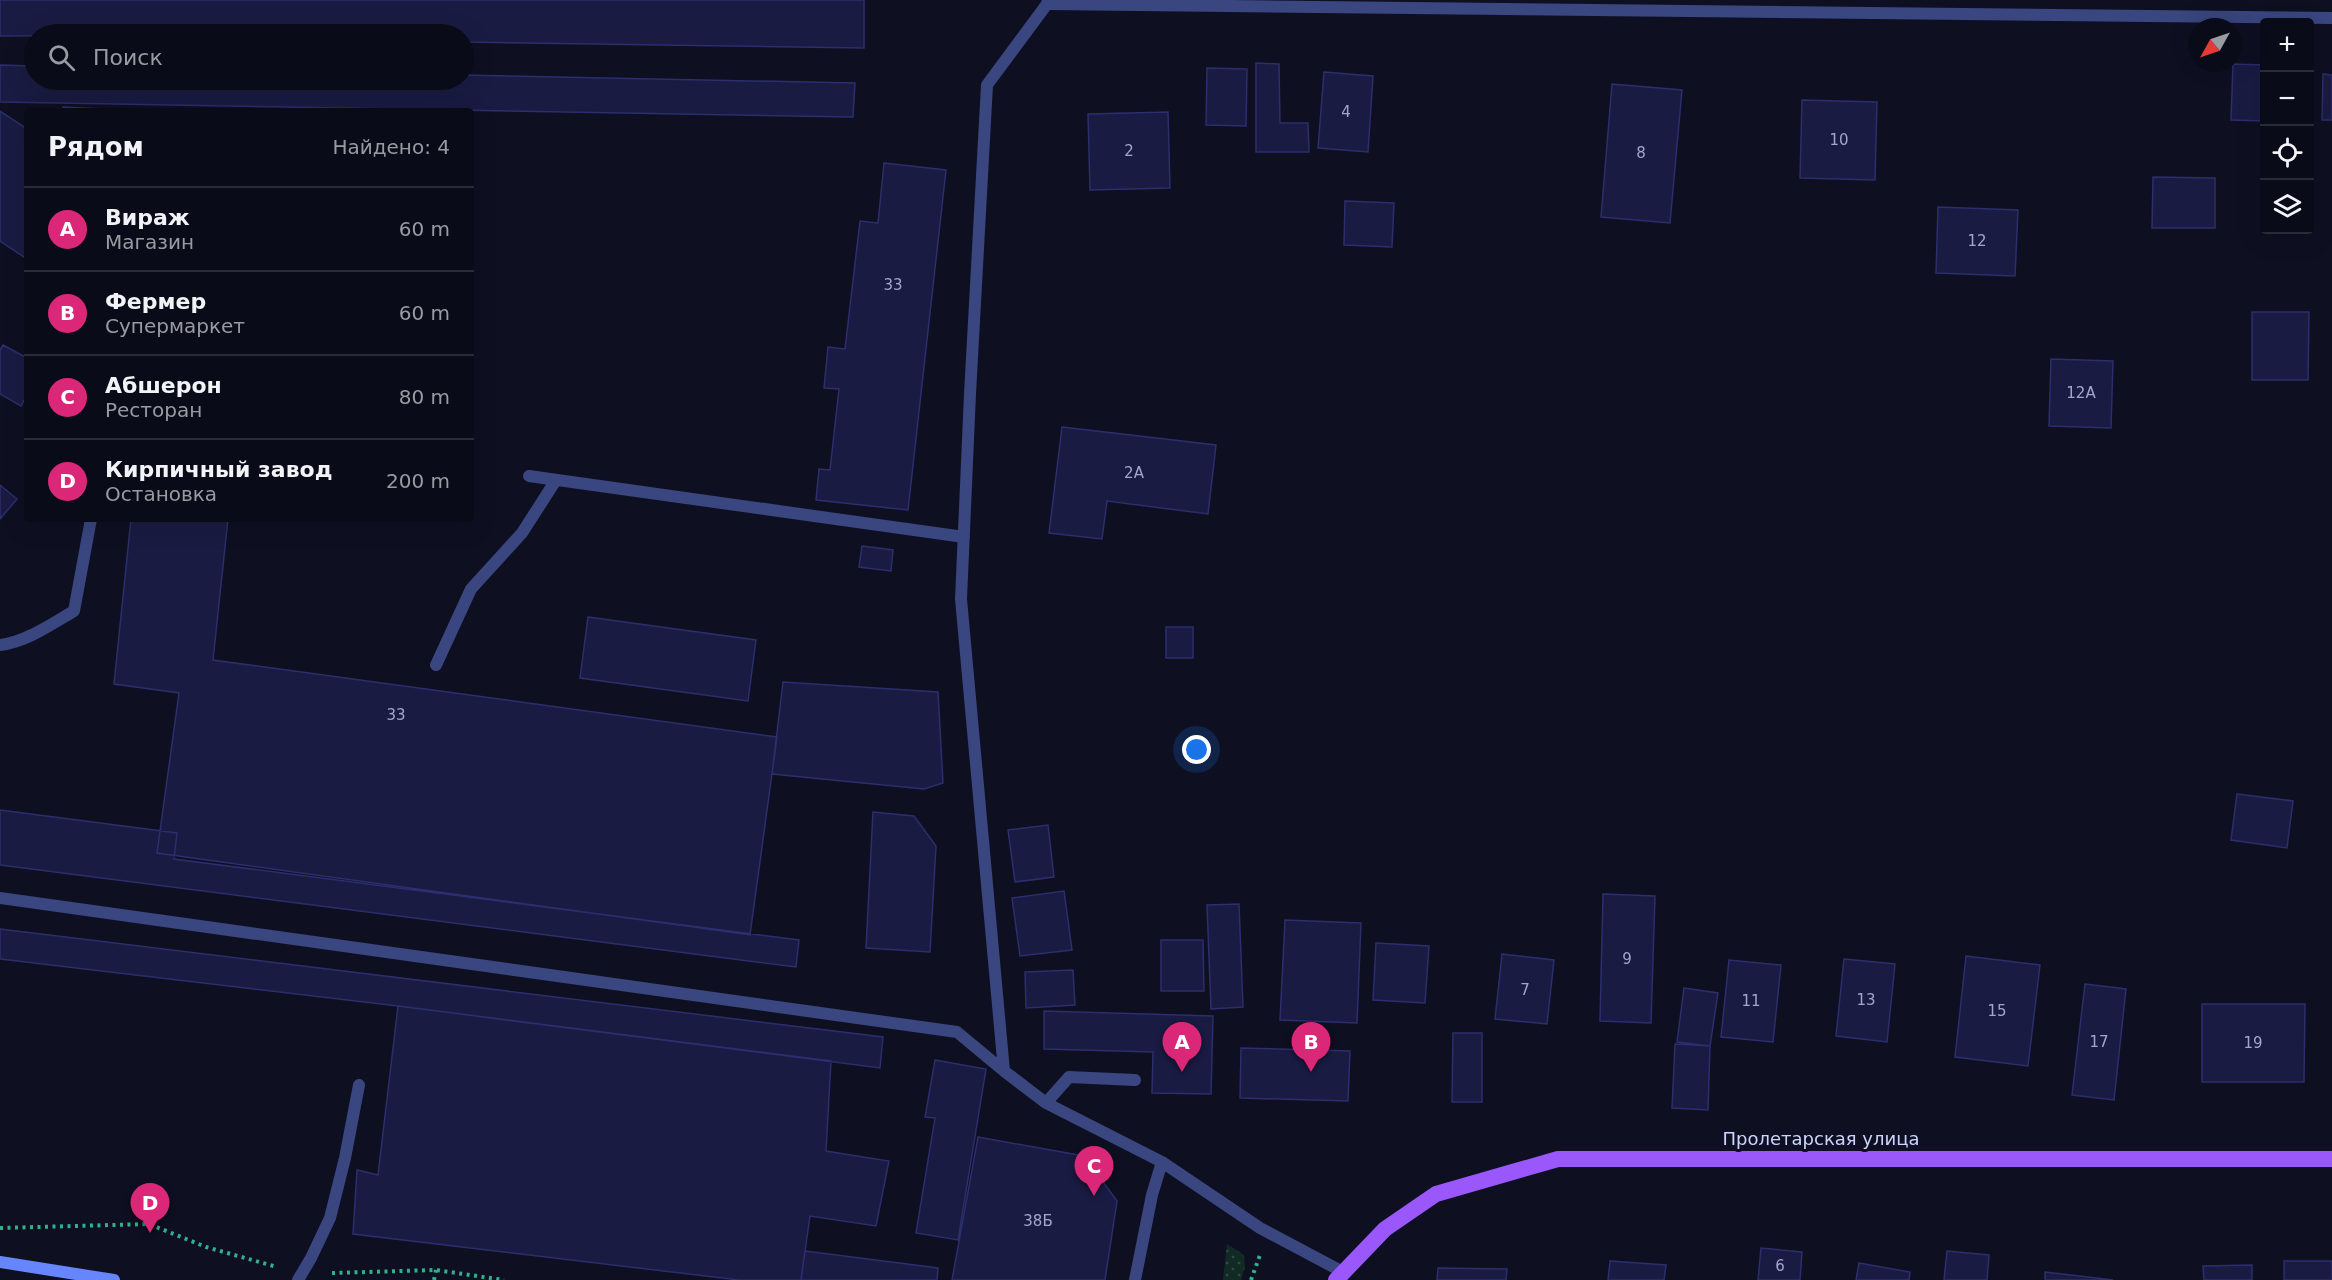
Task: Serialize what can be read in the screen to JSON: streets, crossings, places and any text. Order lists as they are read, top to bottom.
{
  "streets": {
    "main road": ["Пролетарская улица"]
  },
  "house_numbers": [
    "4",
    "10",
    "2",
    "8",
    "12",
    "33",
    "12А",
    "2А",
    "33",
    "9",
    "7",
    "13",
    "11",
    "15",
    "17",
    "19",
    "38Б",
    "6"
  ],
  "north": "bottom left",
  "page": {
    "map_buttons": ["+", "−"],
    "search": "Поиск",
    "heading": ["Рядом", "Найдено: 4"],
    "list": [
      {
        "mark": "A",
        "name": "Вираж",
        "note": "Магазин",
        "value": "60 m"
      },
      {
        "mark": "B",
        "name": "Фермер",
        "note": "Супермаркет",
        "value": "60 m"
      },
      {
        "mark": "C",
        "name": "Абшерон",
        "note": "Ресторан",
        "value": "80 m"
      },
      {
        "mark": "D",
        "name": "Кирпичный завод",
        "note": "Остановка",
        "value": "200 m"
      }
    ],
    "pins": [
      "A",
      "B",
      "C",
      "D"
    ]
  }
}
